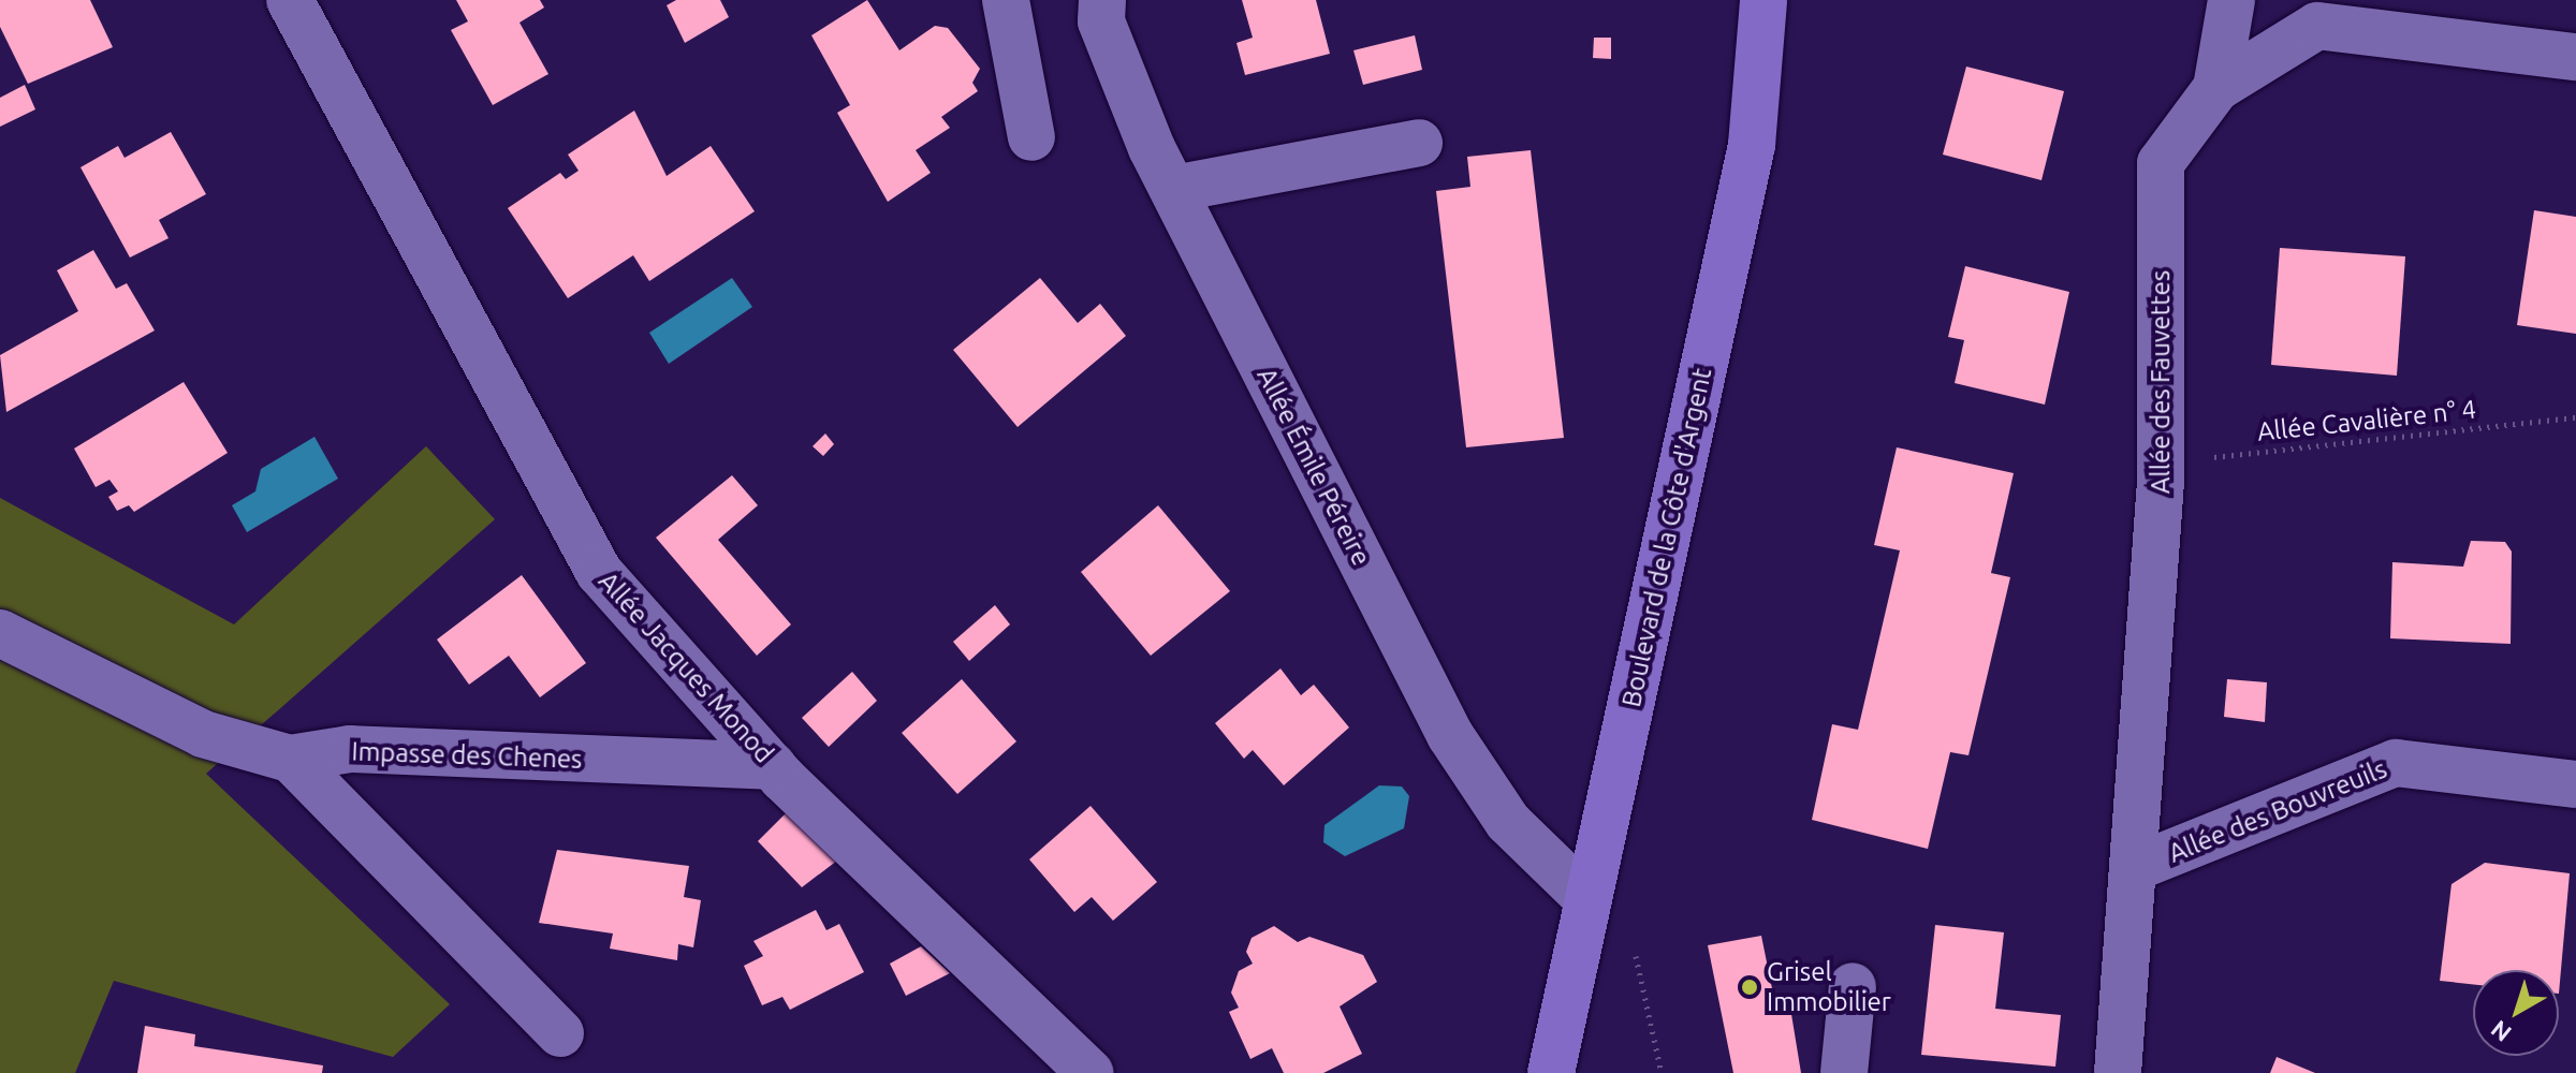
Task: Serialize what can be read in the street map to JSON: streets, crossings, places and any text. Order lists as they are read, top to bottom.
{
  "streets": {
    "main road": ["Boulevard de la Côte d'Argent"],
    "street": [
      "Allée des Fauvettes",
      "Allée Émile Péreire",
      "Allée Jacques Monod",
      "Impasse des Chenes",
      "Allée des Bouvreuils"
    ],
    "path": ["Allée Cavalière n° 4"]
  },
  "crossings": [
    ["Allée des Fauvettes", "Allée Cavalière n° 4"],
    ["Allée des Fauvettes", "Allée des Bouvreuils"],
    ["Allée Émile Péreire", "Boulevard de la Côte d'Argent"],
    ["Allée Jacques Monod", "Impasse des Chenes"]
  ],
  "places": ["Grisel Immobilier"],
  "north": "bottom left"
}
